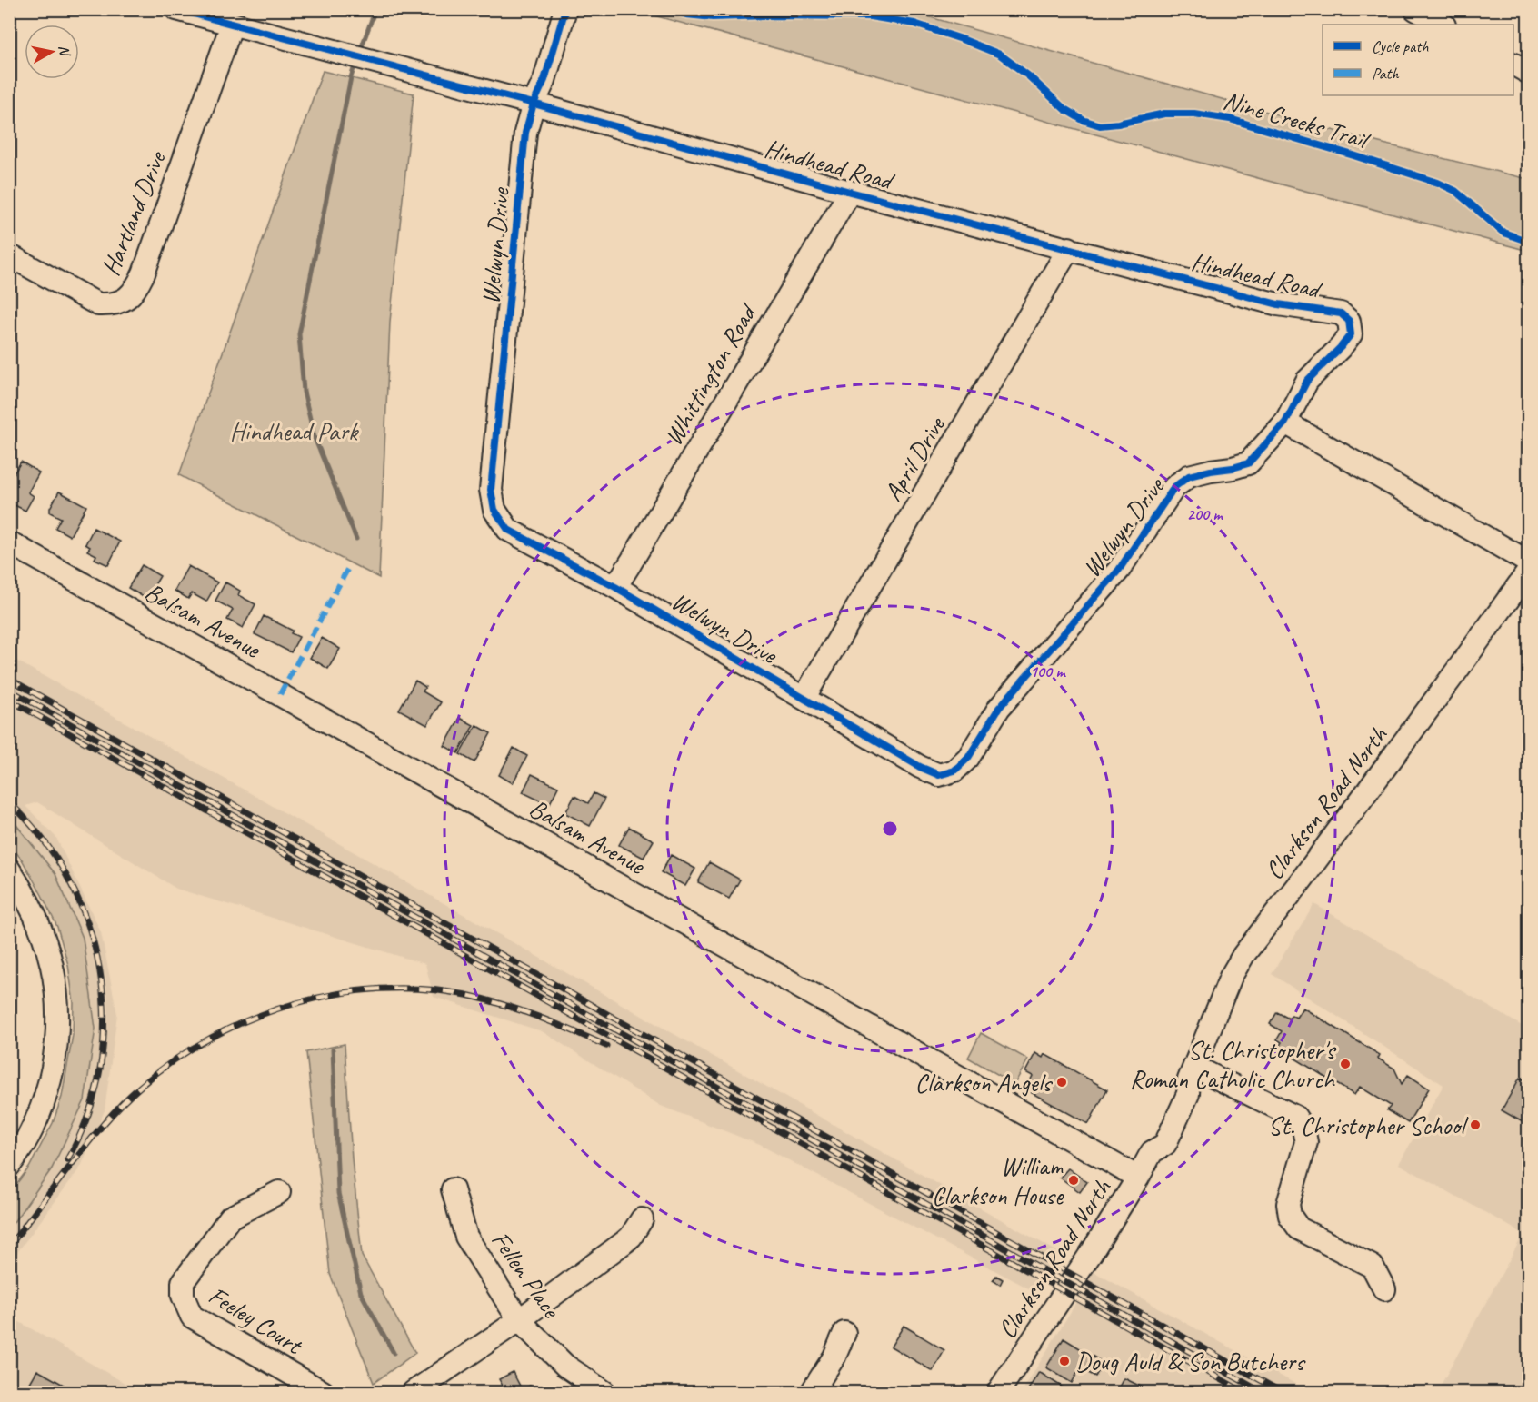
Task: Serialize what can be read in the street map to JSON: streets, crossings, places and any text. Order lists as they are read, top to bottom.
{
  "streets": {
    "street": [
      "Hindhead Road",
      "Hartland Drive",
      "Welwyn Drive",
      "Whittington Road",
      "April Drive",
      "Balsam Avenue",
      "Clarkson Road North",
      "Fellen Place",
      "Feeley Court"
    ],
    "cycle path": ["Nine Creeks Trail"]
  },
  "crossings": [
    ["Hindhead Road", "Hartland Drive"],
    ["Hindhead Road", "Welwyn Drive"],
    ["Hindhead Road", "Whittington Road"],
    ["Hindhead Road", "April Drive"],
    ["Welwyn Drive", "Whittington Road"],
    ["Welwyn Drive", "April Drive"],
    ["Balsam Avenue", "Clarkson Road North"]
  ],
  "parks": ["Hindhead Park"],
  "places": [
    "St. Christopher's Roman Catholic Church",
    "Clarkson Angels",
    "St. Christopher School",
    "William Clarkson House",
    "Doug Auld & Son Butchers"
  ],
  "legend": ["Cycle path", "Path"],
  "north": "right",
  "rings": ["200 m", "100 m"]
}
